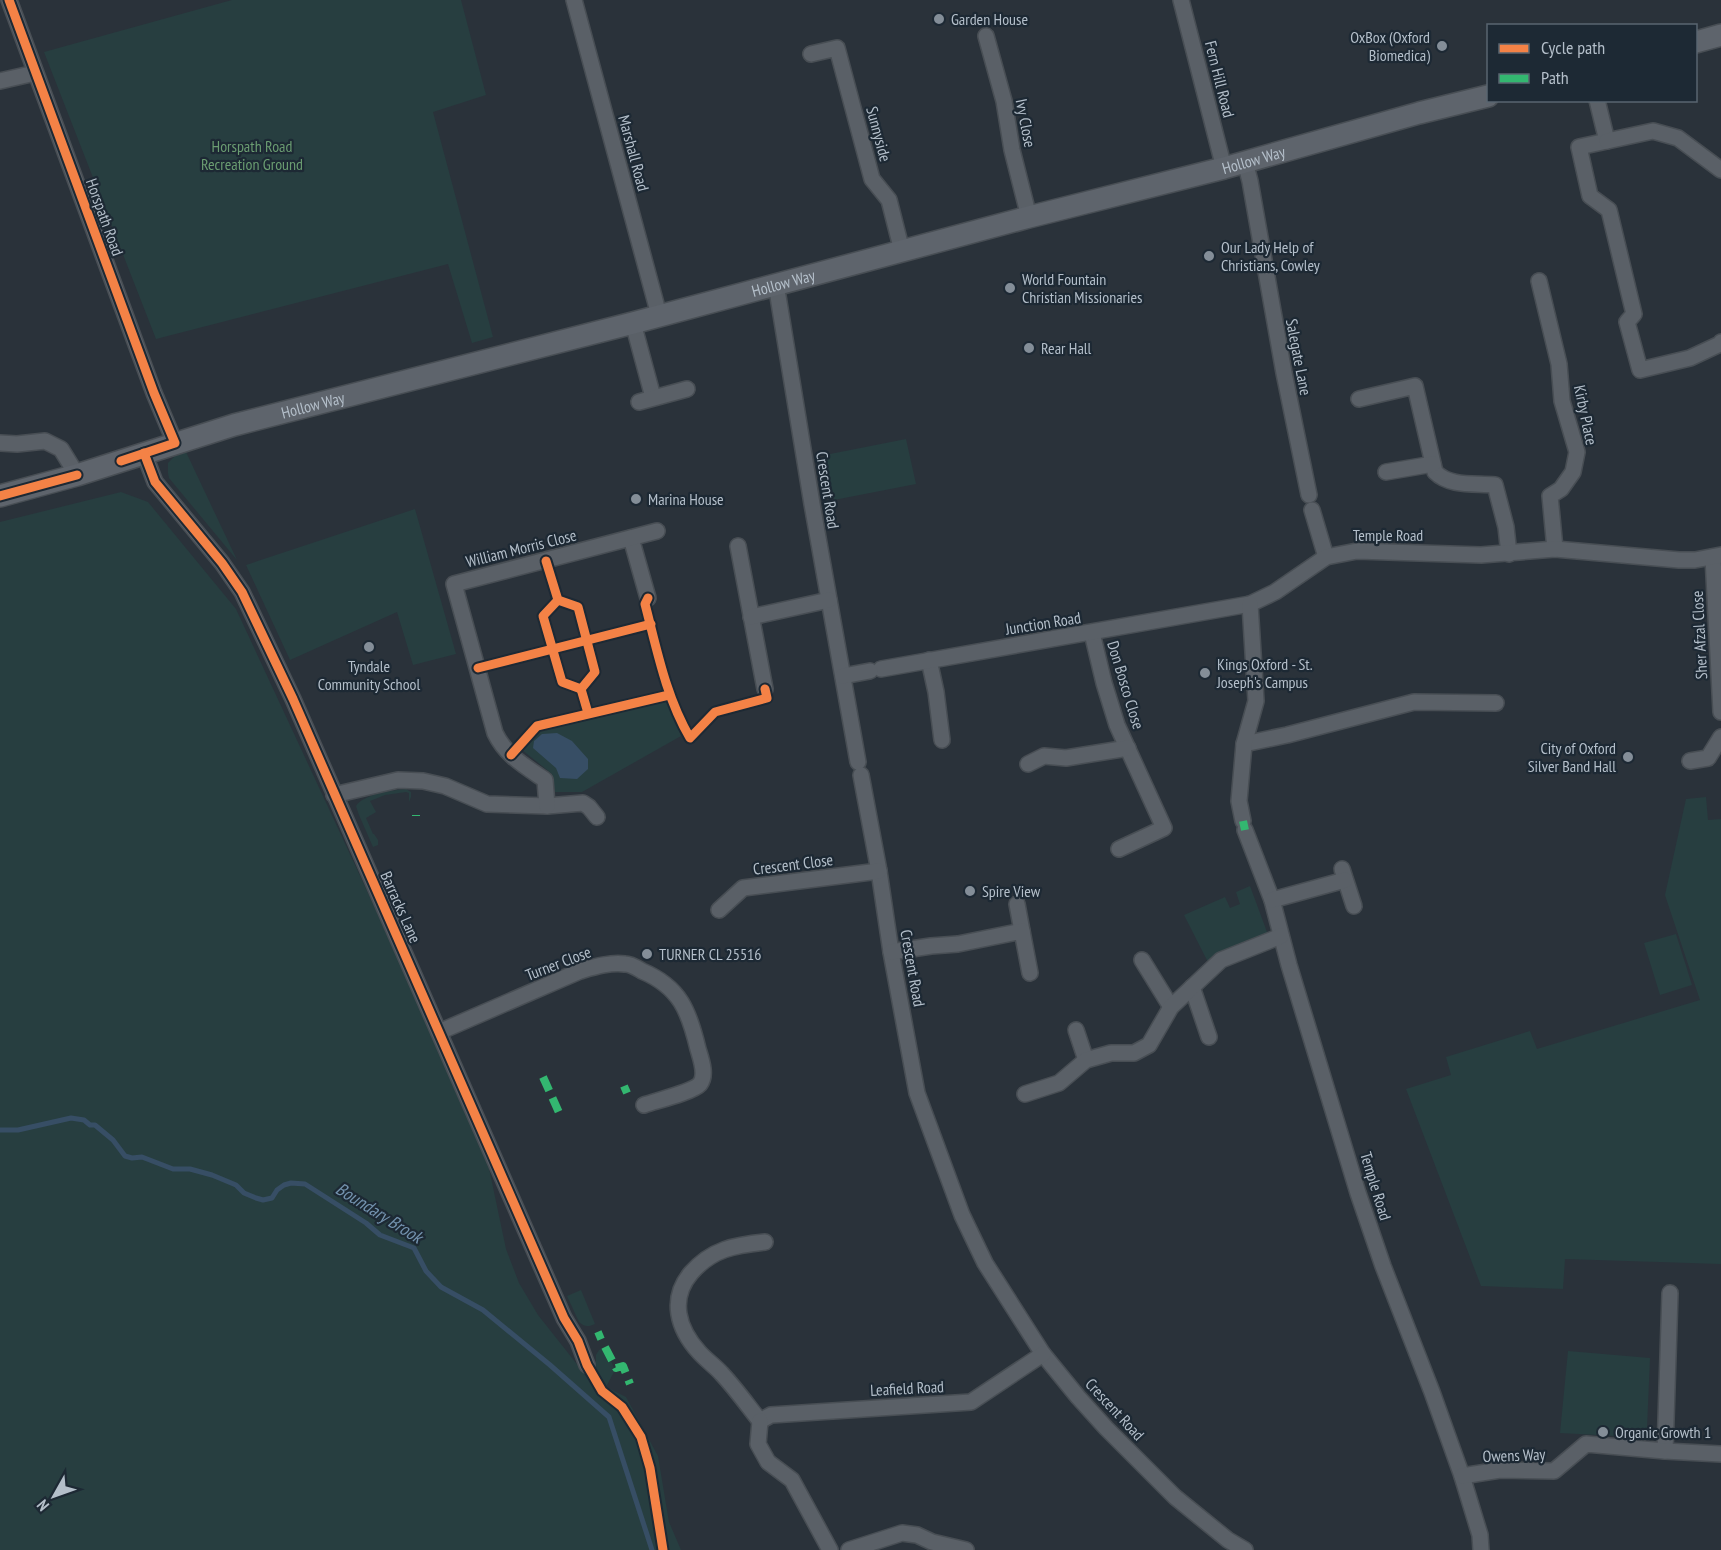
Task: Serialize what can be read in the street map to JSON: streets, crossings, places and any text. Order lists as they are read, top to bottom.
{
  "streets": {
    "main road": ["Hollow Way"],
    "street": [
      "Fern Hill Road",
      "Ivy Close",
      "Sunnyside",
      "Marshall Road",
      "Horspath Road",
      "Salegate Lane",
      "Kirby Place",
      "Crescent Road",
      "Temple Road",
      "William Morris Close",
      "Junction Road",
      "Sher Afzal Close",
      "Don Bosco Close",
      "Crescent Close",
      "Barracks Lane",
      "Turner Close",
      "Leafield Road",
      "Owens Way"
    ]
  },
  "crossings": [
    ["Fern Hill Road", "Hollow Way"],
    ["Ivy Close", "Hollow Way"],
    ["Sunnyside", "Hollow Way"],
    ["Marshall Road", "Hollow Way"],
    ["Hollow Way", "Horspath Road"],
    ["Hollow Way", "Salegate Lane"],
    ["Hollow Way", "Crescent Road"],
    ["Hollow Way", "Barracks Lane"],
    ["Salegate Lane", "Temple Road"],
    ["Kirby Place", "Temple Road"],
    ["Crescent Road", "Junction Road"],
    ["Crescent Road", "Crescent Close"],
    ["Crescent Road", "Leafield Road"],
    ["Temple Road", "Junction Road"],
    ["Temple Road", "Sher Afzal Close"],
    ["Temple Road", "Owens Way"],
    ["Junction Road", "Don Bosco Close"],
    ["Barracks Lane", "Turner Close"]
  ],
  "water": ["Boundary Brook"],
  "parks": ["Horspath Road Recreation Ground"],
  "places": [
    "Garden House",
    "OxBox (Oxford Biomedica)",
    "Our Lady Help of Christians, Cowley",
    "World Fountain Christian Missionaries",
    "Rear Hall",
    "Marina House",
    "Tyndale Community School",
    "Kings Oxford - St. Joseph's Campus",
    "City of Oxford Silver Band Hall",
    "Spire View",
    "TURNER CL 25516",
    "Organic Growth 1"
  ],
  "legend": ["Cycle path", "Path"],
  "north": "bottom left"
}
